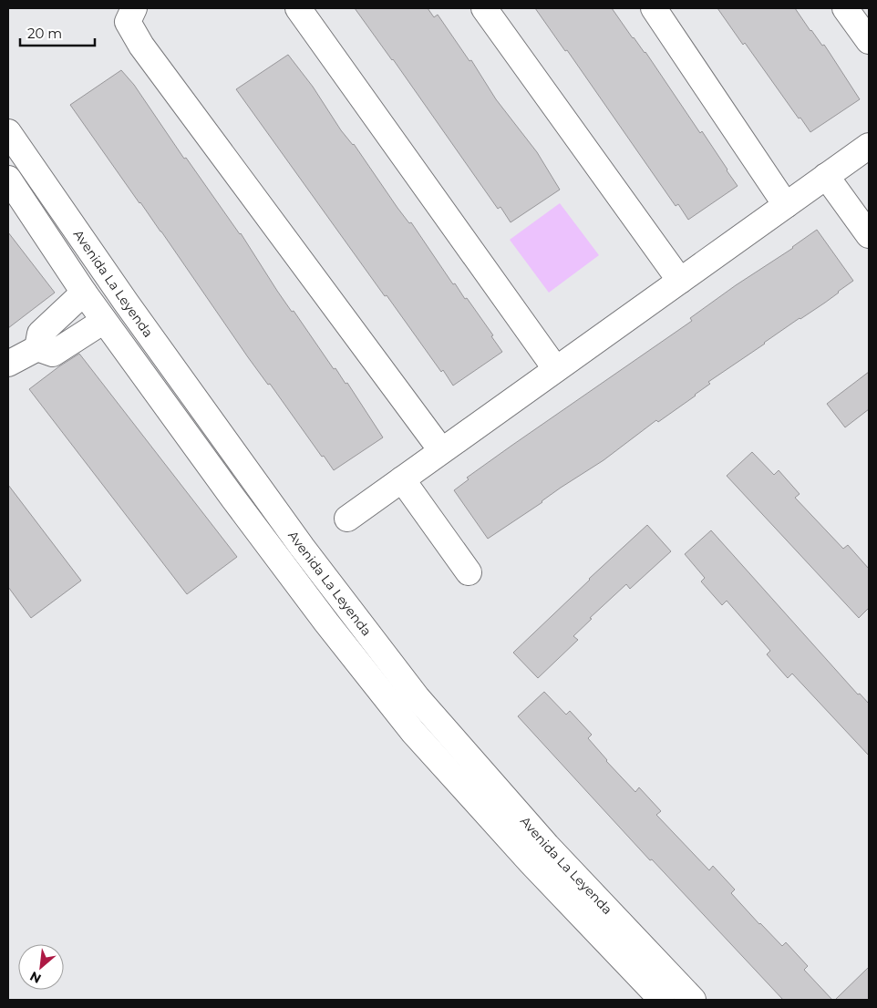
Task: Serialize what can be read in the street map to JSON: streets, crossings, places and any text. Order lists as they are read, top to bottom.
{
  "streets": {
    "street": ["Avenida La Leyenda"]
  },
  "scale_bar": "20 m",
  "north": "bottom left"
}
